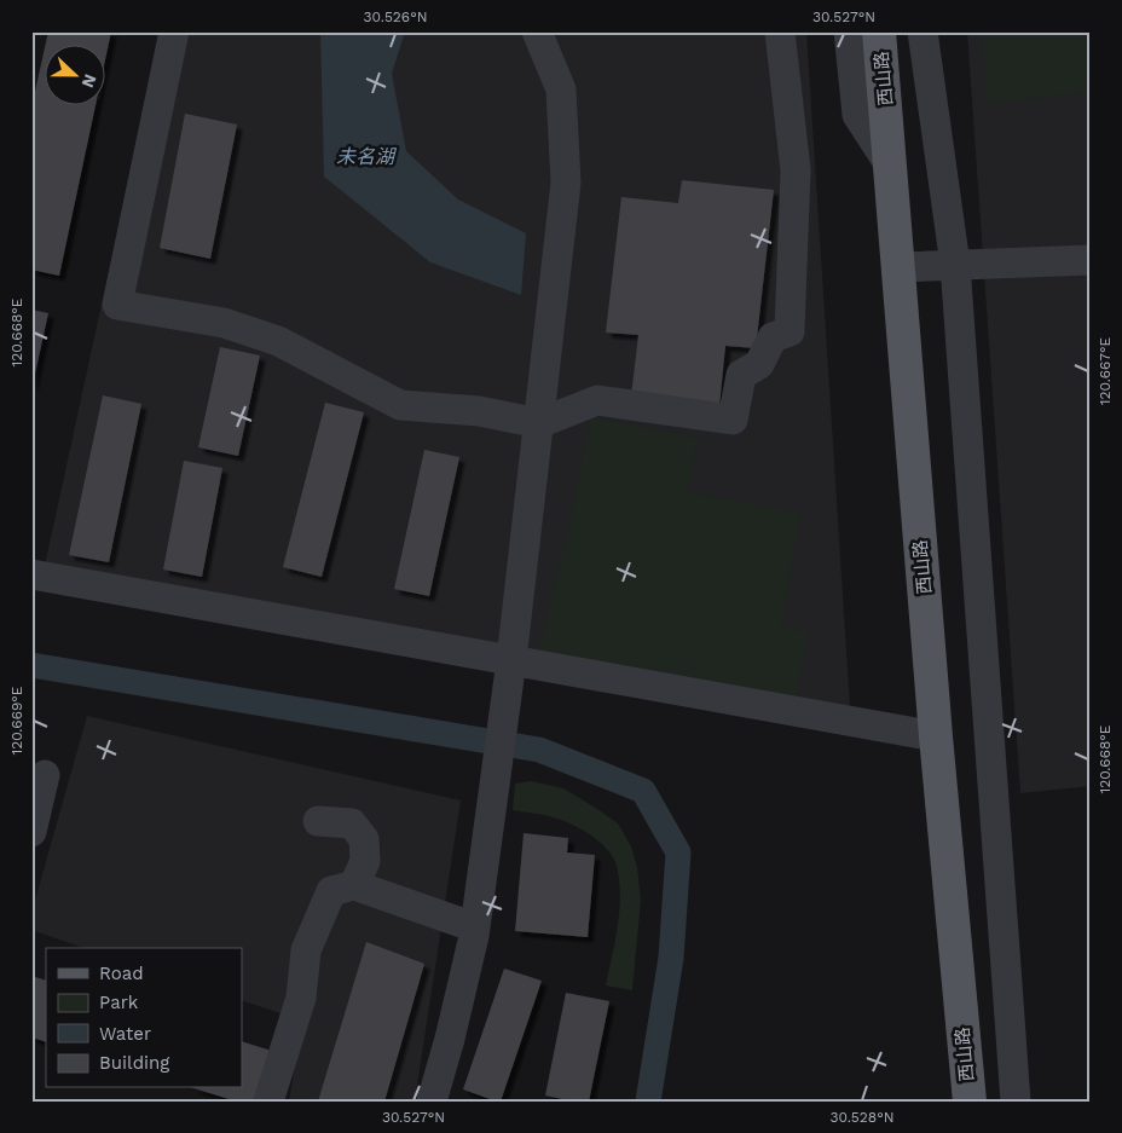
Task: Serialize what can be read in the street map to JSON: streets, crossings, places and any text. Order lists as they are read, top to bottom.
{
  "streets": {
    "main road": ["西山路"]
  },
  "water": ["未名湖"],
  "legend": [
    "Road",
    "Park",
    "Water",
    "Building"
  ],
  "north": "right",
  "coordinates": [
    "30.526°N",
    "30.527°N",
    "120.668°E",
    "120.667°E",
    "120.669°E",
    "30.528°N"
  ]
}
